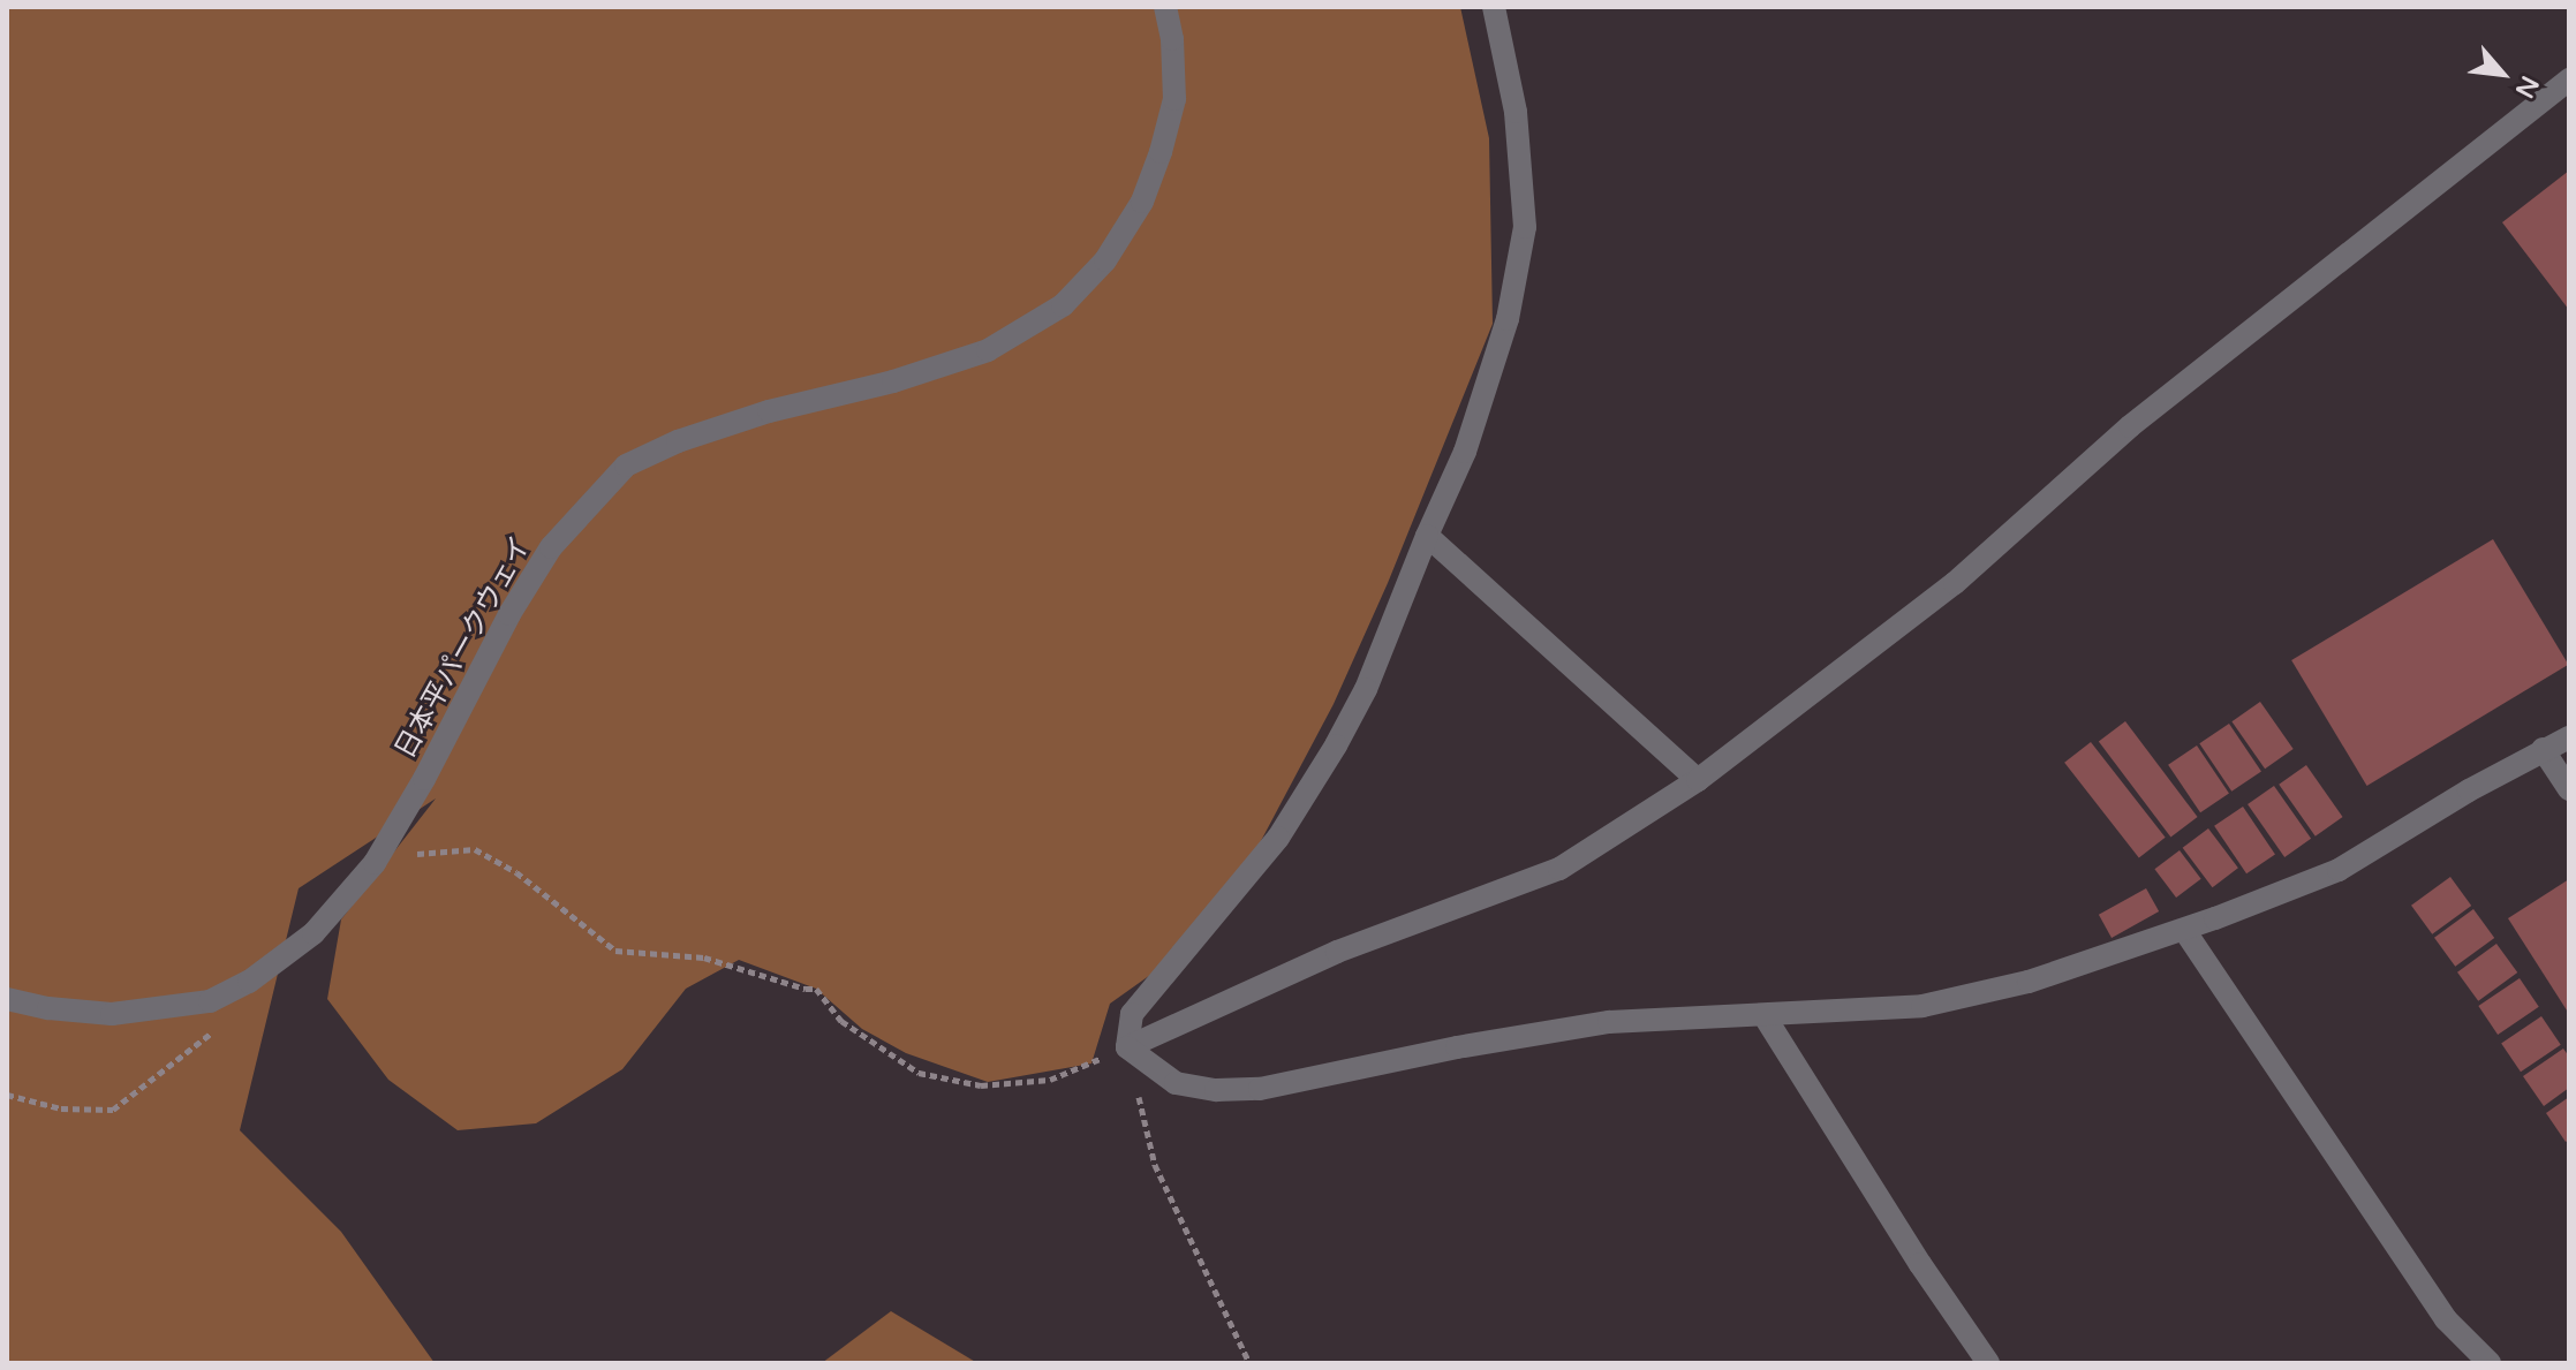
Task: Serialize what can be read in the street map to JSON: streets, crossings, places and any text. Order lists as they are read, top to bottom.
{
  "streets": {
    "street": ["日本平パークウェイ"]
  },
  "north": "bottom right"
}
